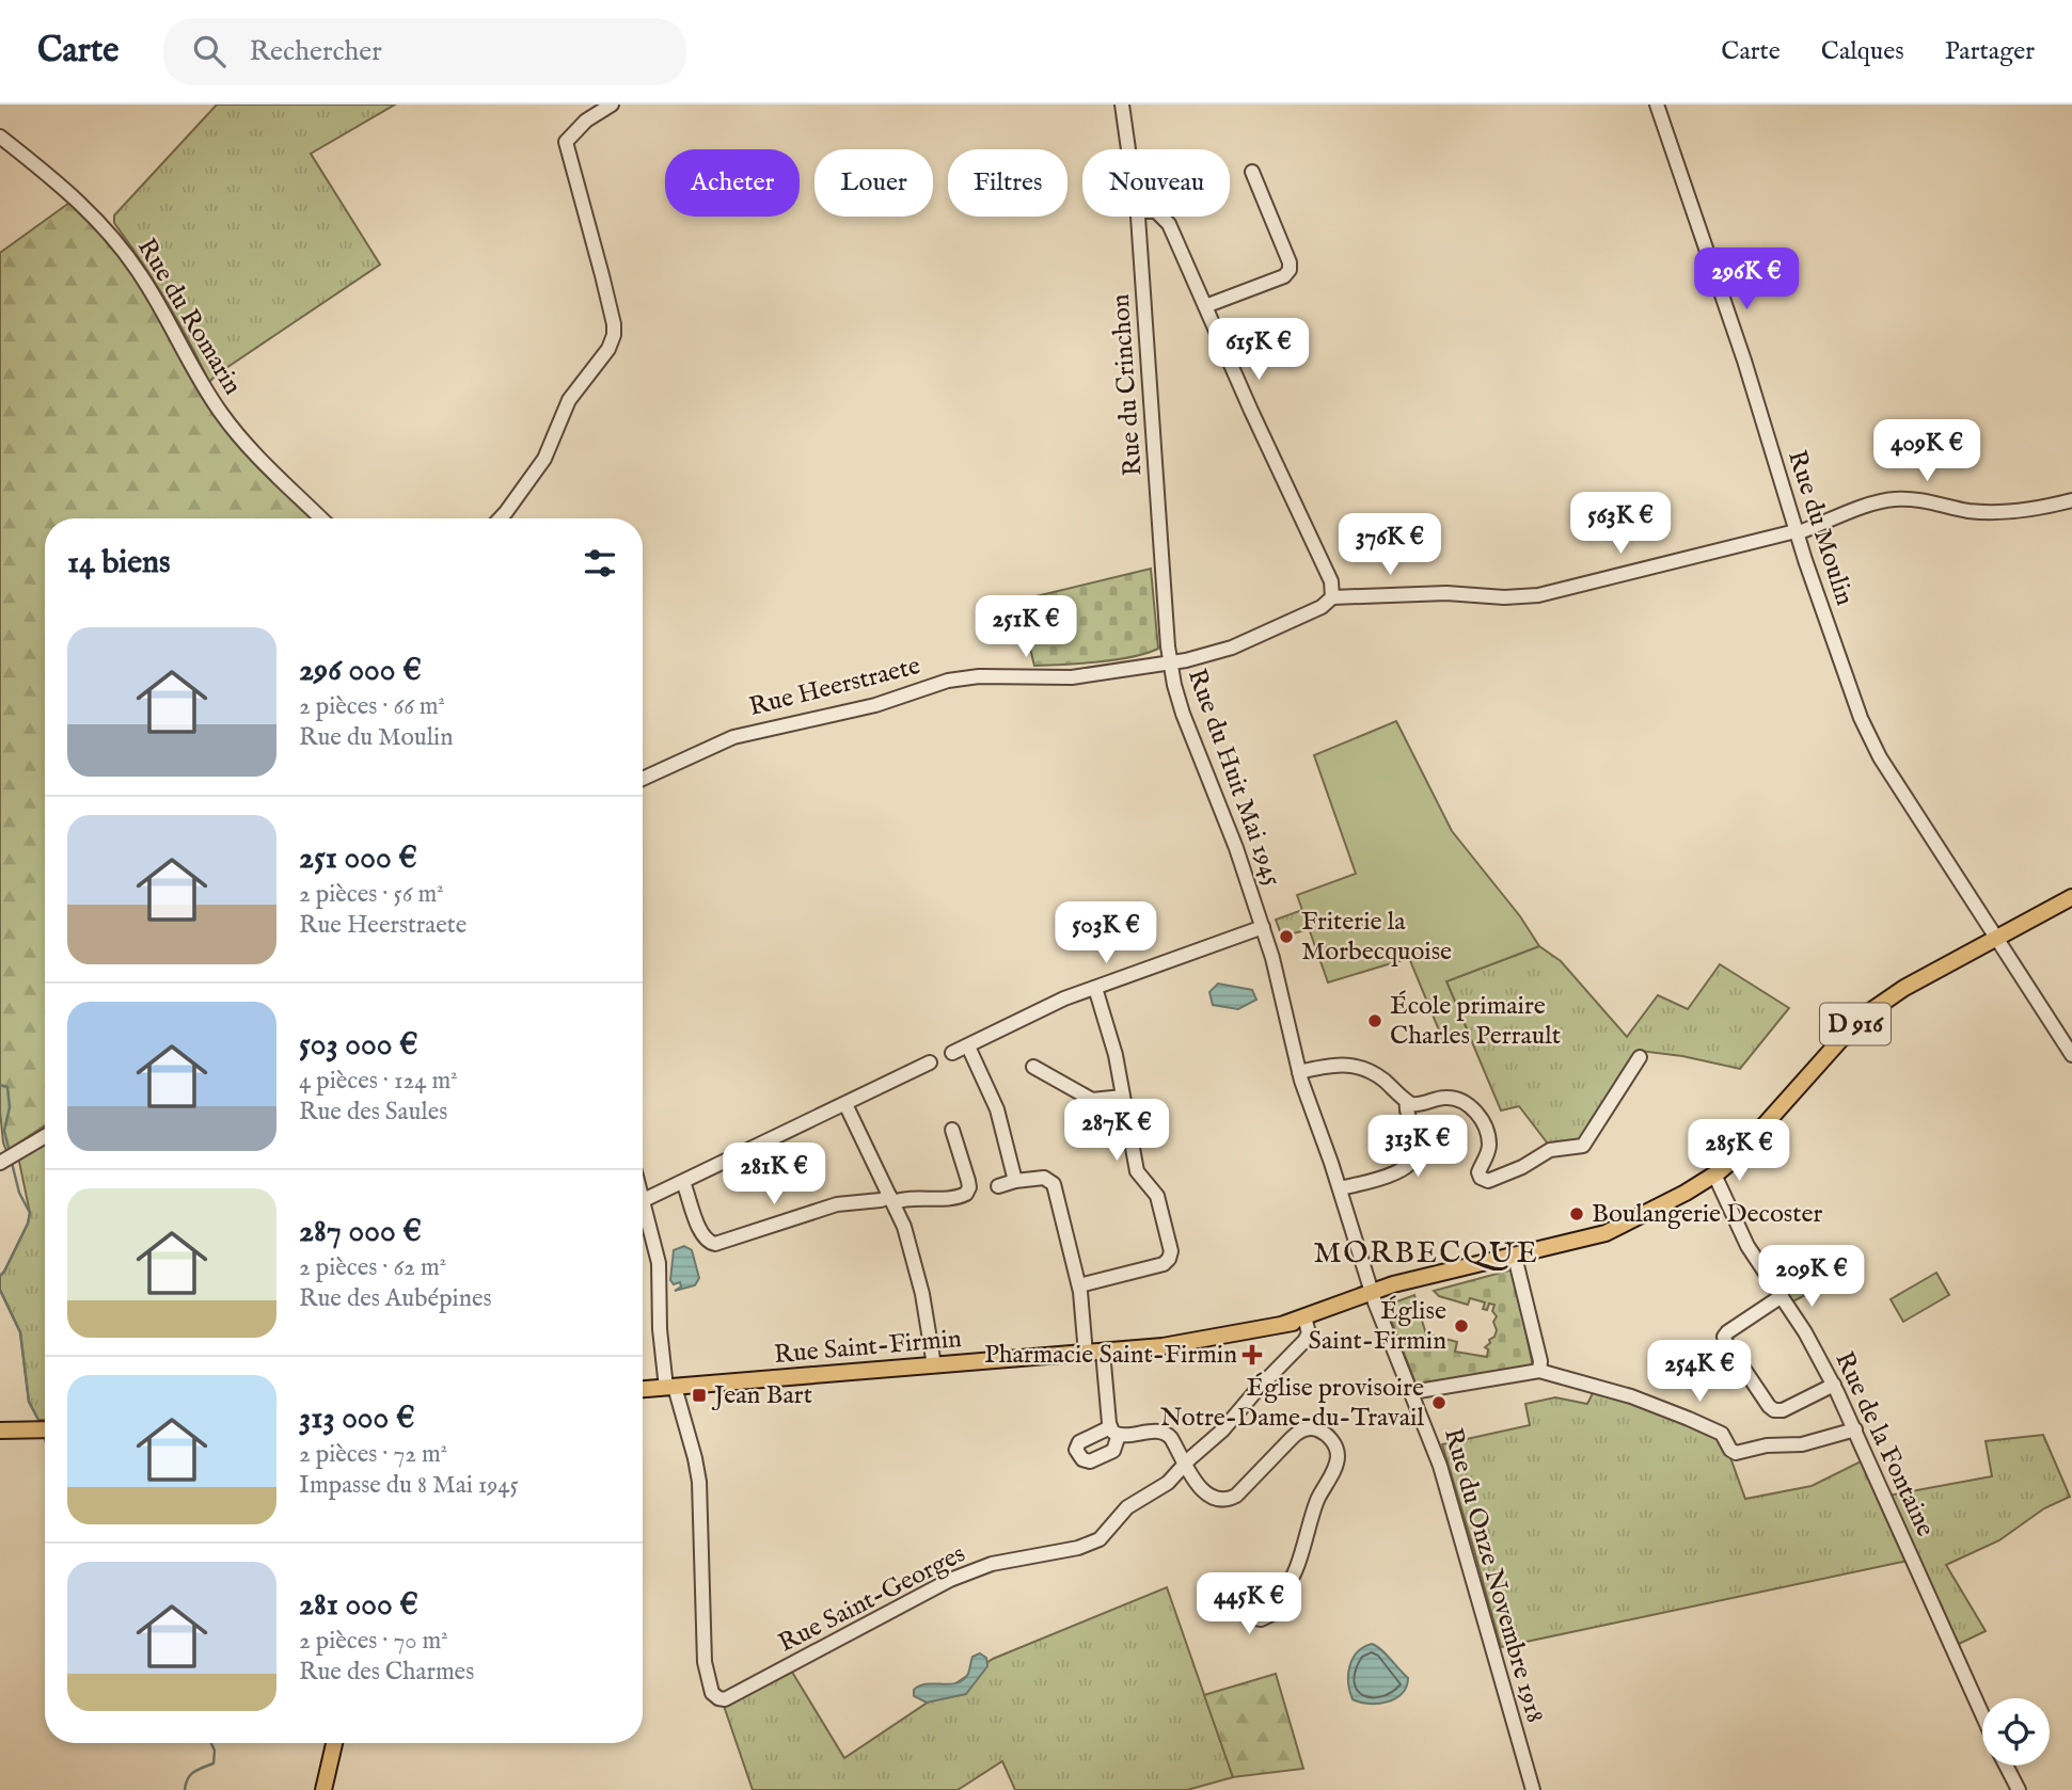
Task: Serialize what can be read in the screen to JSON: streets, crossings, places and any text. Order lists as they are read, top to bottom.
{
  "streets": {
    "main road": ["D 916", "Rue Saint-Firmin"],
    "street": [
      "Rue du Romarin",
      "Rue du Crinchon",
      "Rue du Moulin",
      "Rue Heerstraete",
      "Rue du Huit Mai 1945",
      "Rue de la Fontaine",
      "Rue du Onze Novembre 1918",
      "Rue Saint-Georges"
    ]
  },
  "crossings": [
    ["Rue du Crinchon", "Rue Heerstraete"],
    ["Rue du Crinchon", "Rue du Huit Mai 1945"],
    ["Rue du Moulin", "Rue Heerstraete"],
    ["Rue du Moulin", "D 916"],
    ["Rue Heerstraete", "Rue du Huit Mai 1945"],
    ["Rue du Huit Mai 1945", "D 916"],
    ["Rue du Huit Mai 1945", "Rue Saint-Firmin"],
    ["Rue du Huit Mai 1945", "Rue du Onze Novembre 1918"],
    ["D 916", "Rue Saint-Firmin"],
    ["D 916", "Rue de la Fontaine"],
    ["D 916", "Rue du Onze Novembre 1918"],
    ["Rue Saint-Firmin", "Rue du Onze Novembre 1918"],
    ["Rue Saint-Firmin", "Rue Saint-Georges"]
  ],
  "districts": ["MORBECQUE"],
  "places": {
    "other": [
      "Friterie la Morbecquoise",
      "École primaire Charles Perrault",
      "Boulangerie Decoster",
      "Église Saint-Firmin",
      "Église provisoire Notre-Dame-du-Travail"
    ],
    "health": ["Pharmacie Saint-Firmin"],
    "transit": ["Jean Bart"]
  },
  "page": {
    "header": "Carte",
    "search": "Rechercher",
    "nav": ["Carte", "Calques", "Partager"],
    "chip": [
      "Acheter",
      "Louer",
      "Filtres",
      "Nouveau"
    ],
    "price": [
      "296K €",
      "615K €",
      "409K €",
      "563K €",
      "376K €",
      "251K €",
      "503K €",
      "287K €",
      "313K €",
      "285K €",
      "281K €",
      "209K €",
      "254K €",
      "445K €"
    ],
    "heading": "14 biens",
    "list": [
      {
        "name": "296 000 €",
        "note": "2 pièces · 66 m² · Rue du Moulin"
      },
      {
        "name": "251 000 €",
        "note": "2 pièces · 56 m² · Rue Heerstraete"
      },
      {
        "name": "503 000 €",
        "note": "4 pièces · 124 m² · Rue des Saules"
      },
      {
        "name": "287 000 €",
        "note": "2 pièces · 62 m² · Rue des Aubépines"
      },
      {
        "name": "313 000 €",
        "note": "2 pièces · 72 m² · Impasse du 8 Mai 1945"
      },
      {
        "name": "281 000 €",
        "note": "2 pièces · 70 m² · Rue des Charmes"
      }
    ]
  }
}
